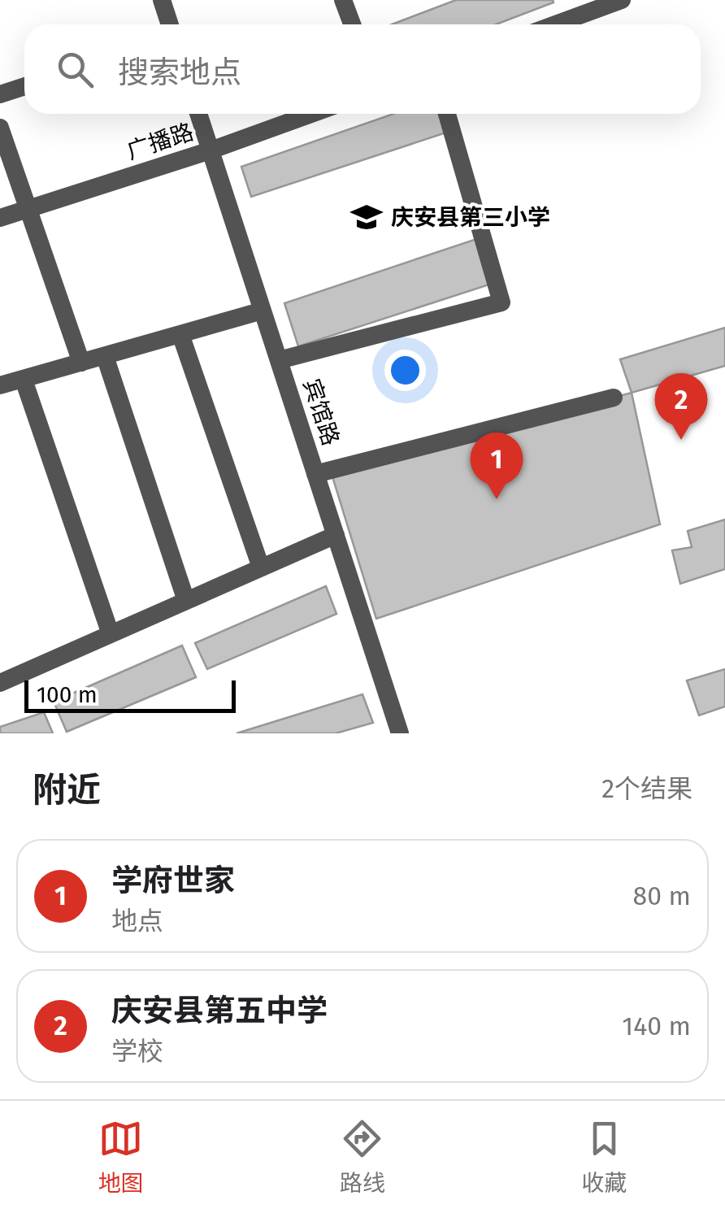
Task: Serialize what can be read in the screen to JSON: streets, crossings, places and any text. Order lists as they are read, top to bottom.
{
  "streets": {
    "street": ["广播路", "宾馆路"]
  },
  "crossings": [
    ["广播路", "宾馆路"]
  ],
  "places": {
    "school or university": ["庆安县第三小学"]
  },
  "scale_bar": "100 m",
  "page": {
    "search": "搜索地点",
    "pins": ["2", "1"],
    "scale": "100 m",
    "heading": ["附近", "2个结果"],
    "list": [
      {
        "mark": "1",
        "name": "学府世家",
        "note": "地点",
        "value": "80 m"
      },
      {
        "mark": "2",
        "name": "庆安县第五中学",
        "note": "学校",
        "value": "140 m"
      }
    ],
    "nav": ["地图", "路线", "收藏"]
  }
}
